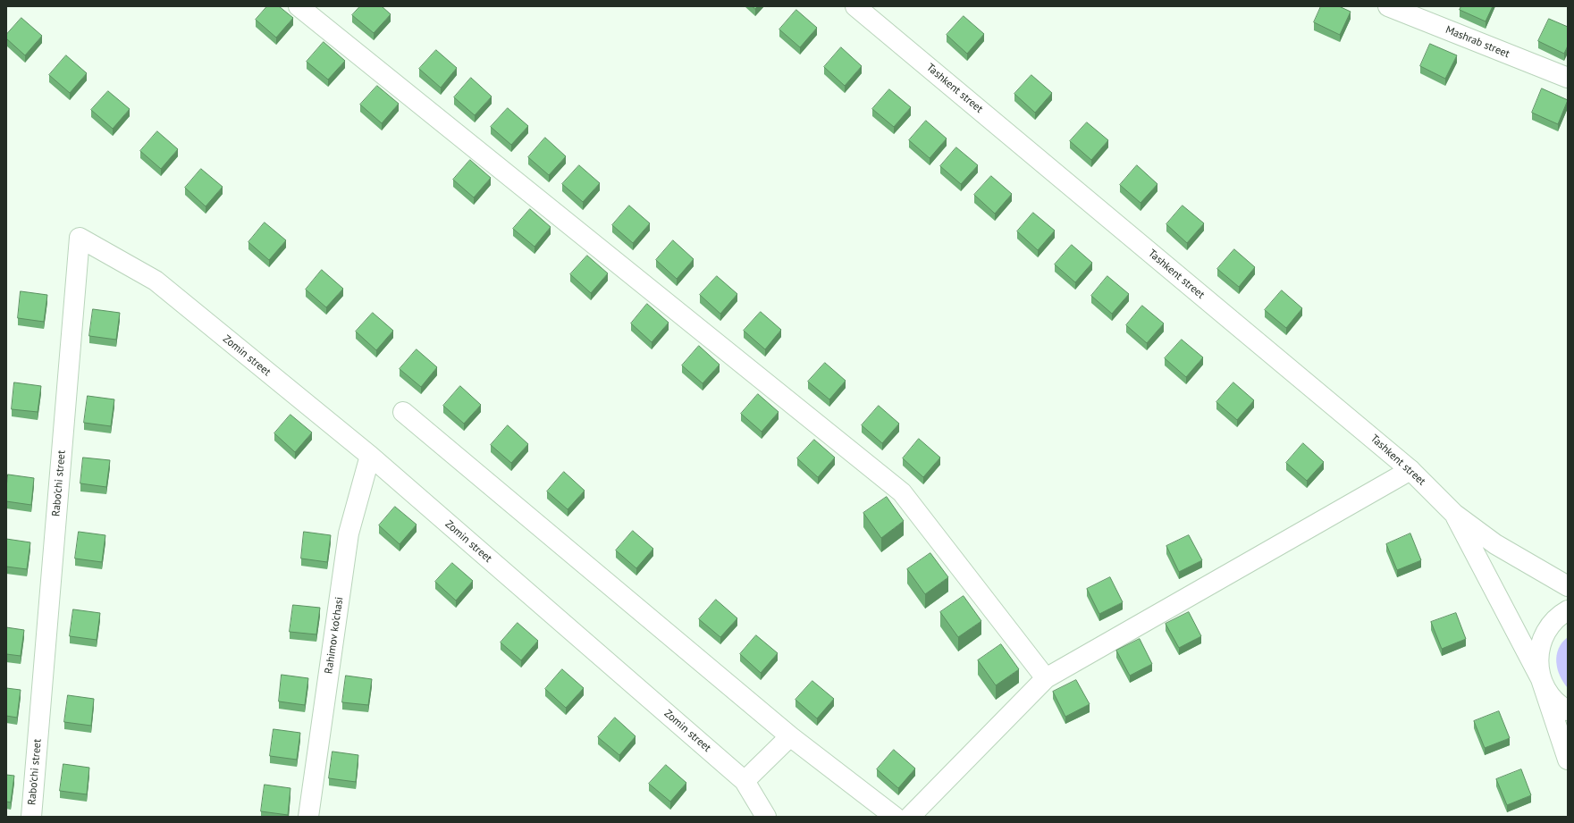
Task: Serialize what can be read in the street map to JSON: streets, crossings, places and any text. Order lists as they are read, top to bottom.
{
  "streets": {
    "street": [
      "Mashrab street",
      "Tashkent street",
      "Zomin street",
      "Rabo'chi street",
      "Rahimov ko'chasi"
    ]
  },
  "crossings": [
    ["Zomin street", "Rabo'chi street"],
    ["Zomin street", "Rahimov ko'chasi"]
  ]
}
